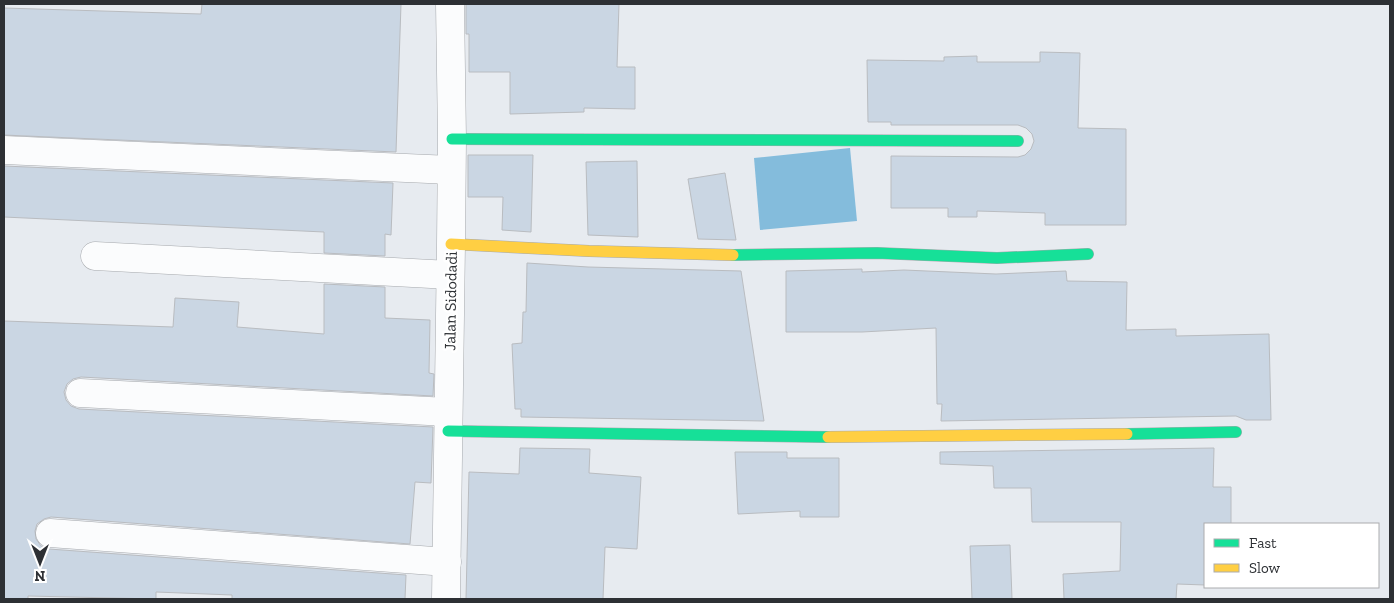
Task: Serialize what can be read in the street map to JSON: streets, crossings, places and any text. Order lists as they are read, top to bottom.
{
  "streets": {
    "street": ["Jalan Sidodadi"]
  },
  "legend": ["Fast", "Slow"],
  "north": "bottom"
}
